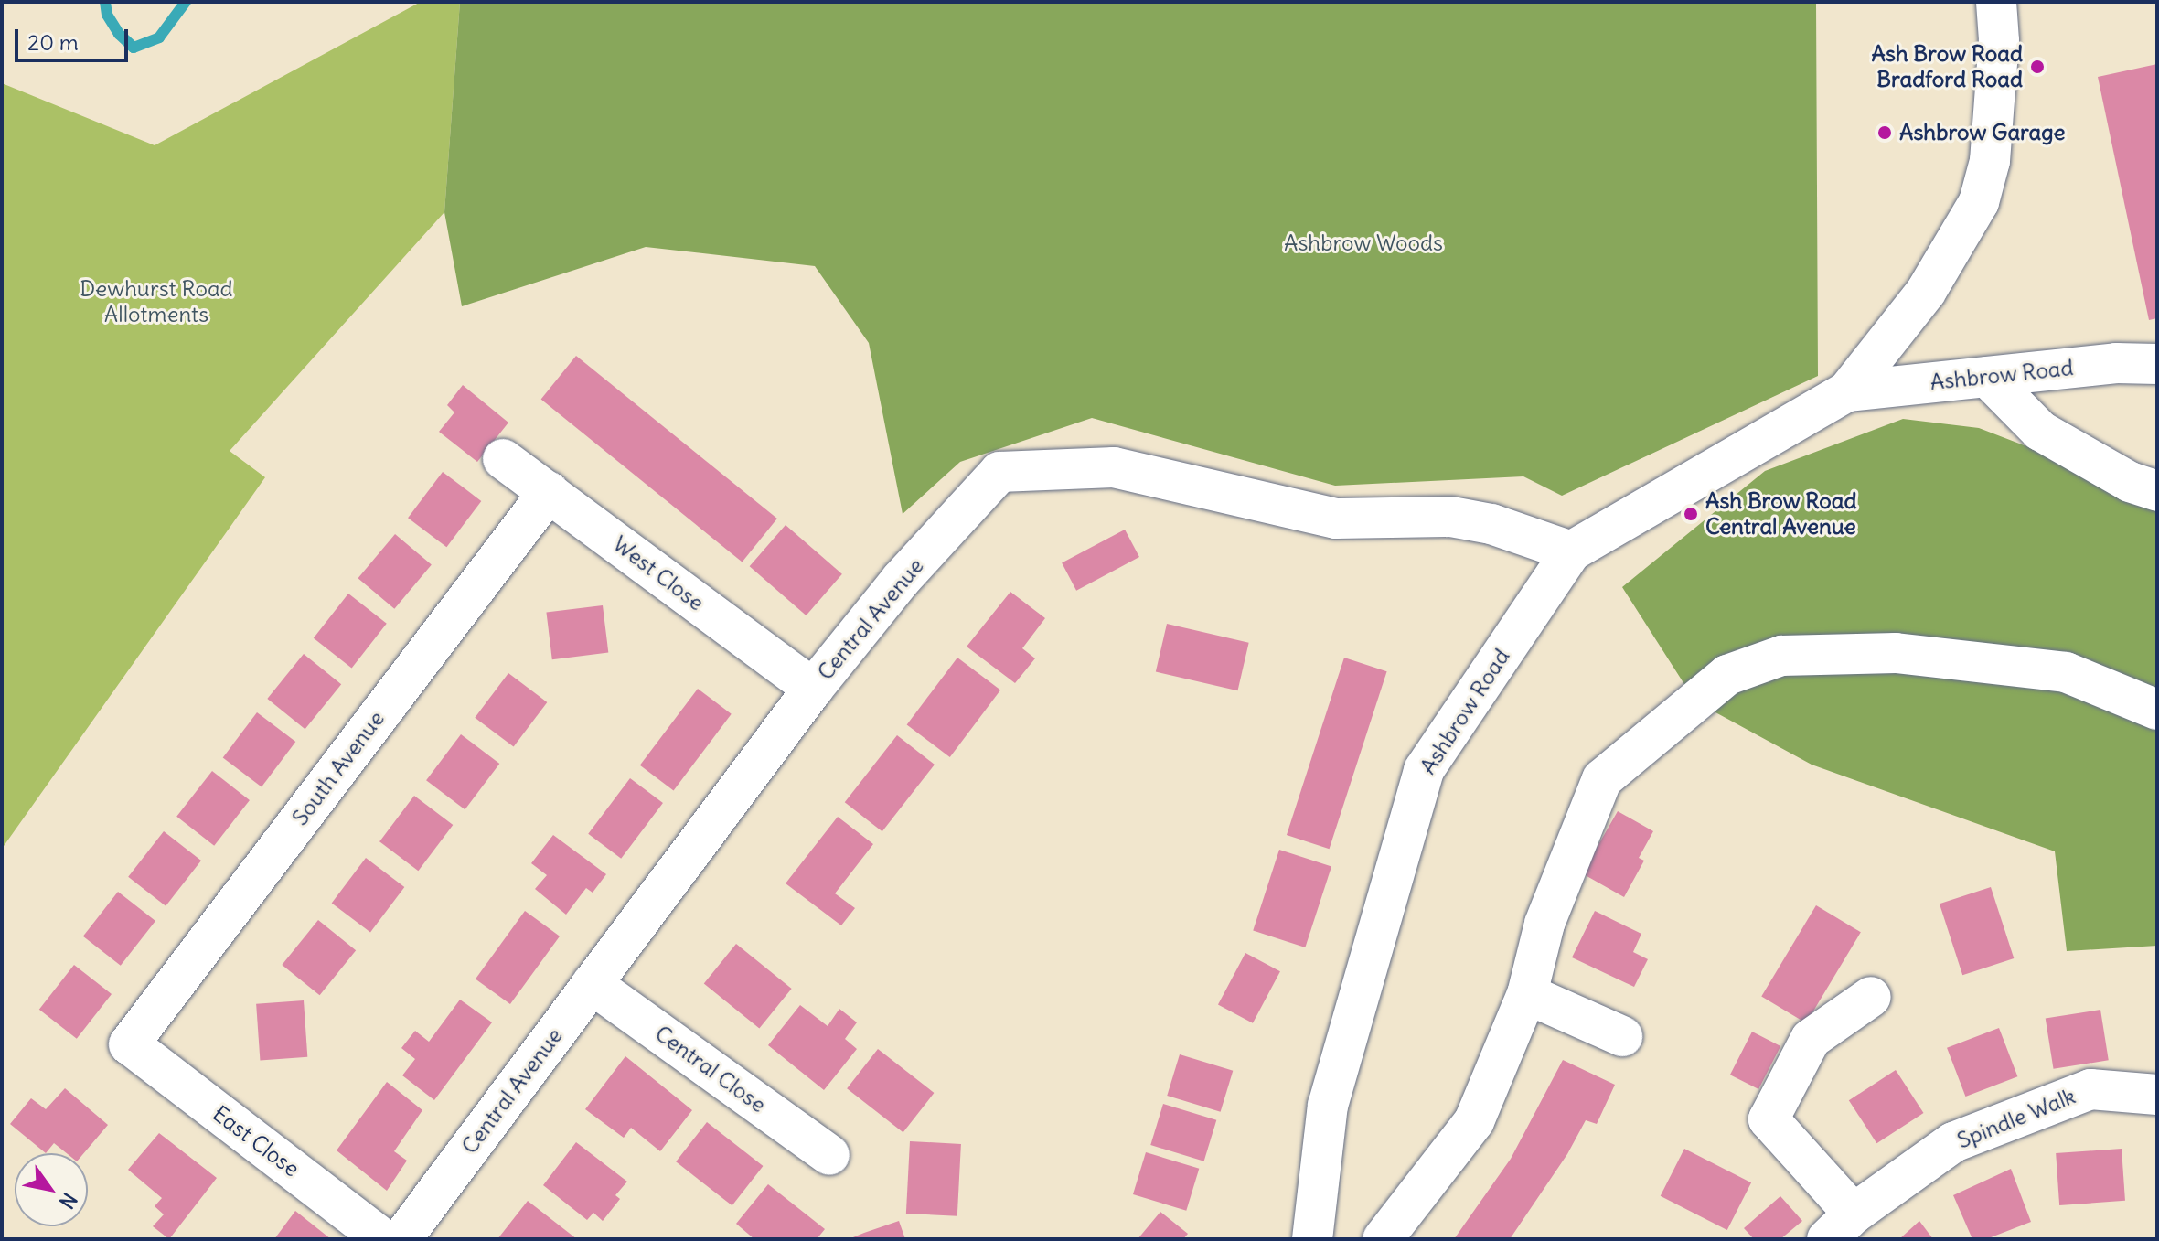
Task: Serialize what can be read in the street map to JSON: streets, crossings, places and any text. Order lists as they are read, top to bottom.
{
  "streets": {
    "street": [
      "Ashbrow Road",
      "West Close",
      "Central Avenue",
      "South Avenue",
      "Central Close",
      "Spindle Walk",
      "East Close"
    ]
  },
  "crossings": [
    ["Ashbrow Road", "Central Avenue"],
    ["West Close", "Central Avenue"],
    ["West Close", "South Avenue"],
    ["Central Avenue", "Central Close"],
    ["South Avenue", "East Close"]
  ],
  "parks": ["Ashbrow Woods", "Dewhurst Road Allotments"],
  "places": ["Ash Brow Road Bradford Road", "Ashbrow Garage", "Ash Brow Road Central Avenue"],
  "scale_bar": "20 m",
  "north": "bottom right"
}
